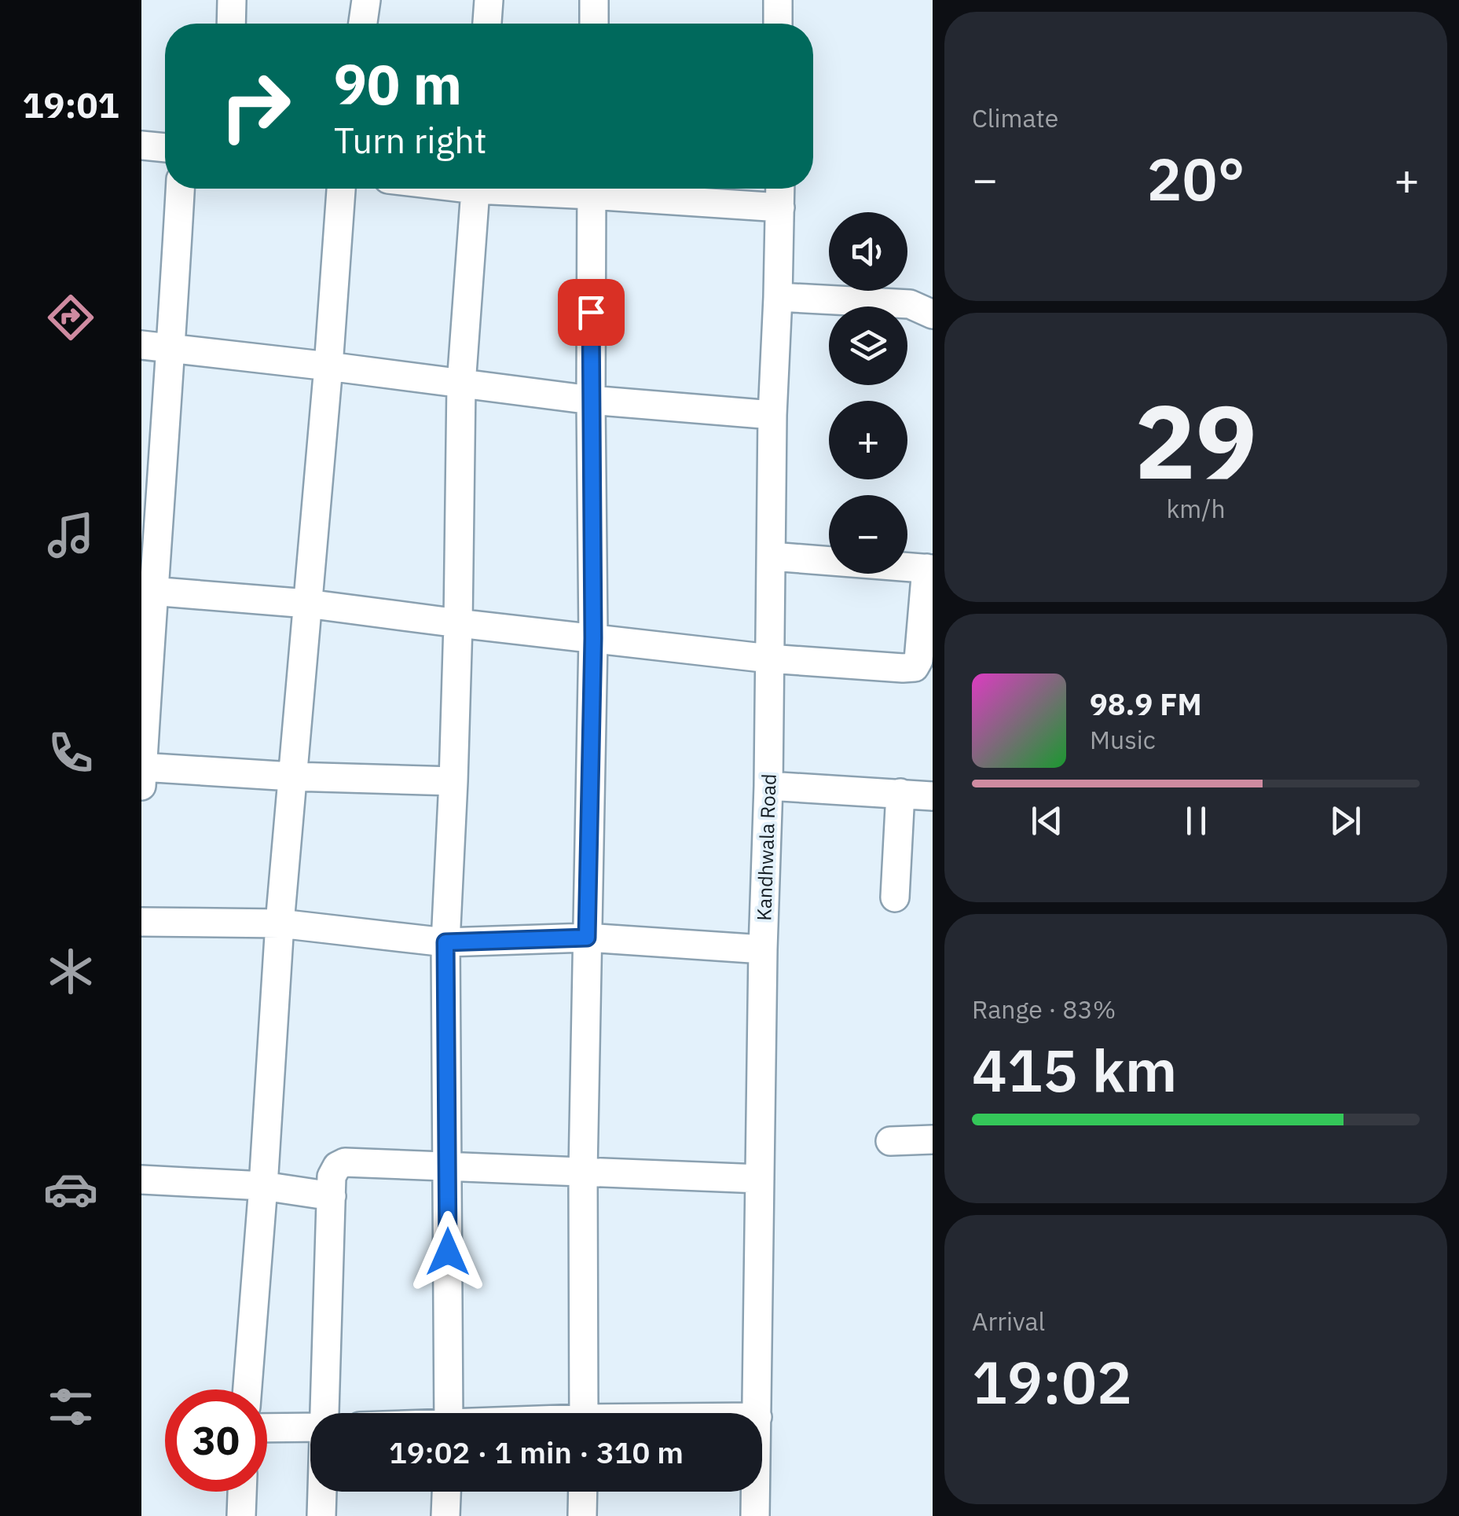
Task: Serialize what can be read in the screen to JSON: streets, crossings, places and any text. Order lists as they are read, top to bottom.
{
  "streets": {
    "street": ["Kandhwala Road"]
  },
  "page": {
    "tabs": "19:01",
    "tile": [
      "Climate",
      ["29", "km/h"],
      ["Range · 83%", "415 km"],
      ["Arrival", "19:02"]
    ],
    "turn": ["90 m", "Turn right"],
    "heat": ["−", "20°", "+"],
    "map_buttons": ["+", "−"],
    "song": ["98.9 FM", "Music"],
    "limit": "30",
    "trip": "19:02 · 1 min · 310 m"
  }
}
